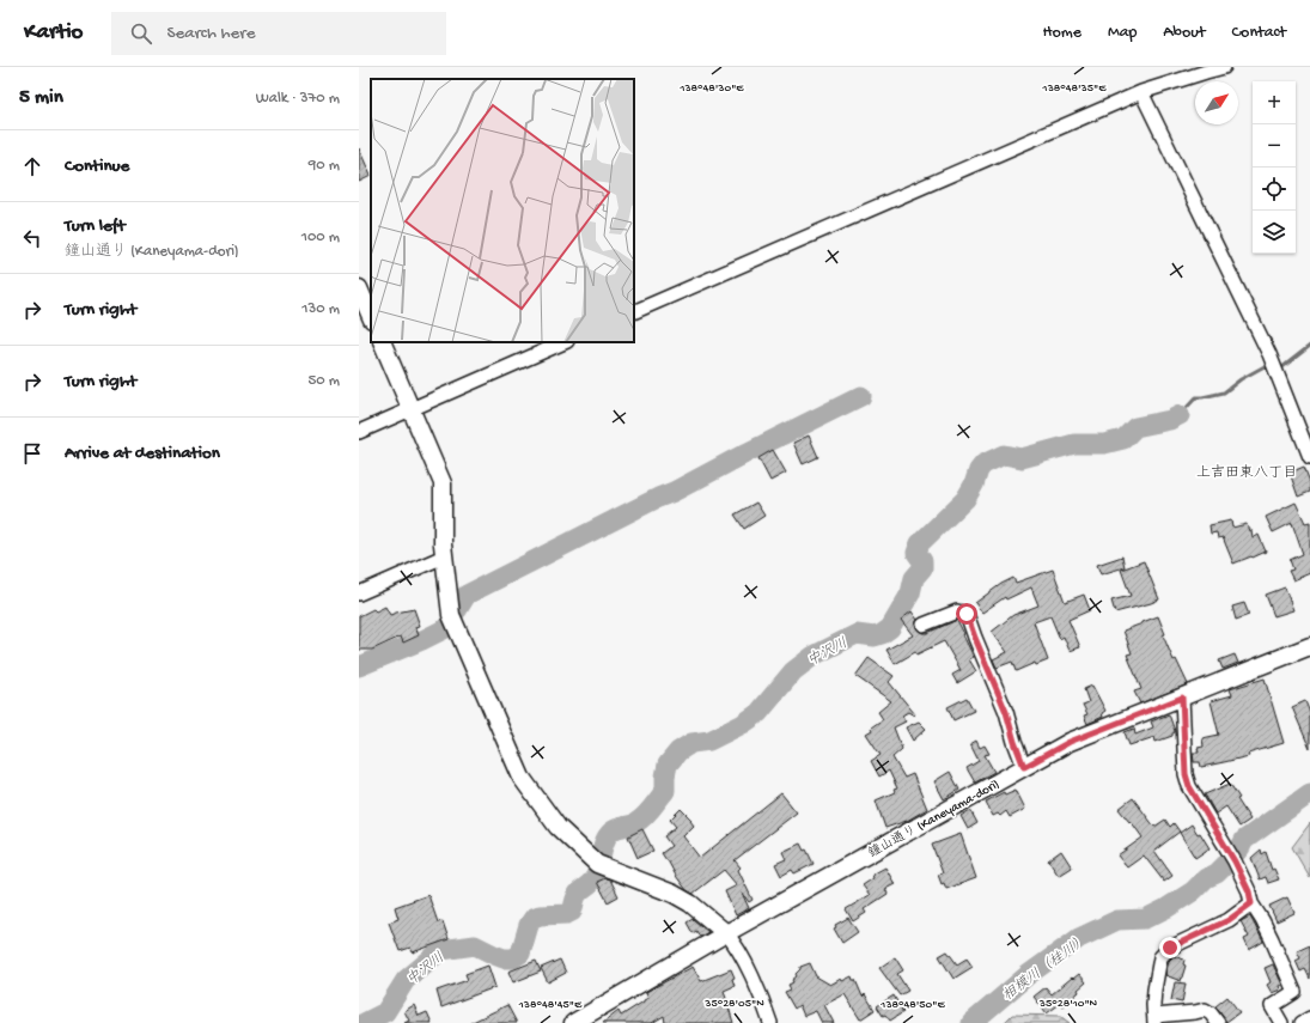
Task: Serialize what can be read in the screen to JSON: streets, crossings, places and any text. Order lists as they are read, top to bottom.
{
  "streets": {
    "street": ["鐘山通り (Kaneyama-dori)"]
  },
  "districts": ["上吉田東八丁目"],
  "water": ["中沢川", "相模川（桂川）"],
  "north": "top right",
  "page": {
    "header": "Kartio",
    "search": "Search here",
    "nav": [
      "Home",
      "Map",
      "About",
      "Contact"
    ],
    "heading": ["5 min", "Walk · 370 m"],
    "map_buttons": ["+", "−"],
    "list": [
      ["Continue", "90 m"],
      ["Turn left", "鐘山通り (Kaneyama-dori)", "100 m"],
      ["Turn right", "130 m"],
      ["Turn right", "50 m"],
      "Arrive at destination"
    ]
  },
  "coordinates": [
    "138°48'30\"E",
    "138°48'35\"E",
    "35°28'05\"N",
    "35°28'10\"N",
    "138°48'45\"E",
    "138°48'50\"E"
  ]
}
